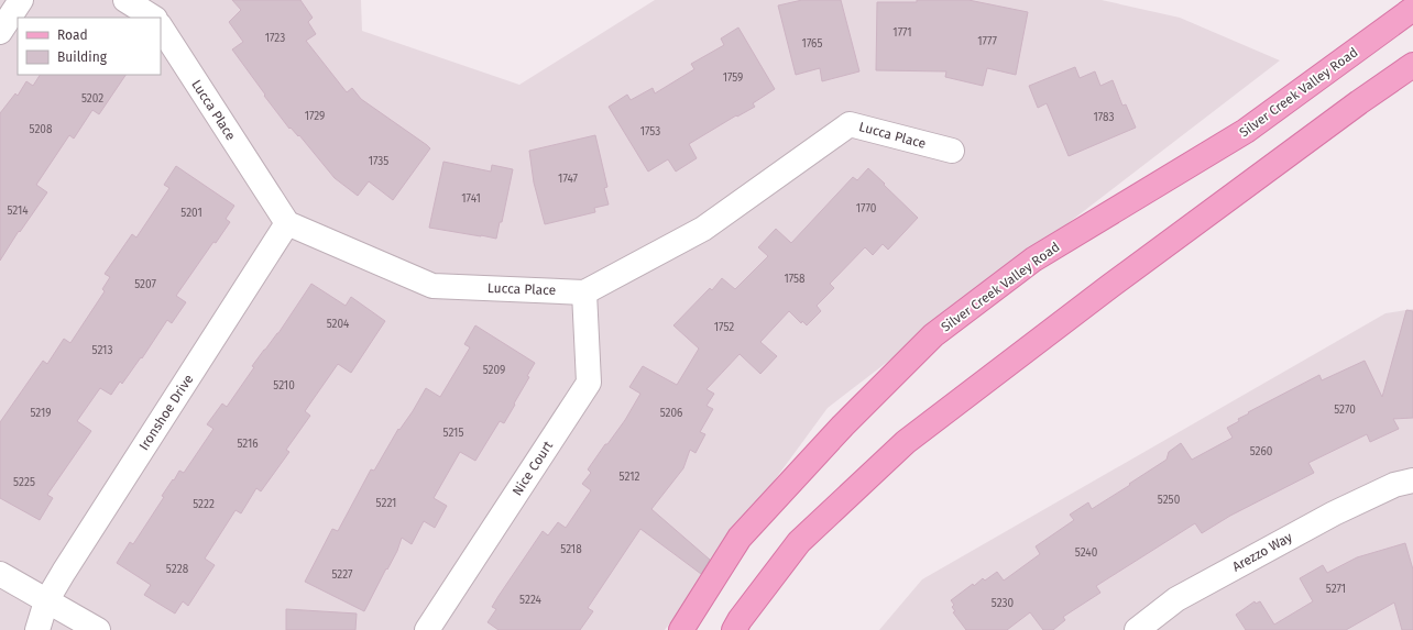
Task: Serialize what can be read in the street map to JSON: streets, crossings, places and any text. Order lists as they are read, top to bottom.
{
  "streets": {
    "main road": ["Silver Creek Valley Road"],
    "street": [
      "Lucca Place",
      "Ironshoe Drive",
      "Nice Court",
      "Arezzo Way"
    ]
  },
  "crossings": [
    ["Lucca Place", "Ironshoe Drive"],
    ["Lucca Place", "Nice Court"]
  ],
  "house_numbers": [
    "1771",
    "1723",
    "1777",
    "1765",
    "1759",
    "5202",
    "1729",
    "1783",
    "5208",
    "1753",
    "1735",
    "1747",
    "1741",
    "1770",
    "5214",
    "5201",
    "1758",
    "5207",
    "5204",
    "1752",
    "5213",
    "5209",
    "5210",
    "5270",
    "5219",
    "5206",
    "5215",
    "5216",
    "5260",
    "5212",
    "5225",
    "5250",
    "5221",
    "5222",
    "5218",
    "5240",
    "5228",
    "5227",
    "5271",
    "5224",
    "5230"
  ],
  "legend": ["Road", "Building"]
}
